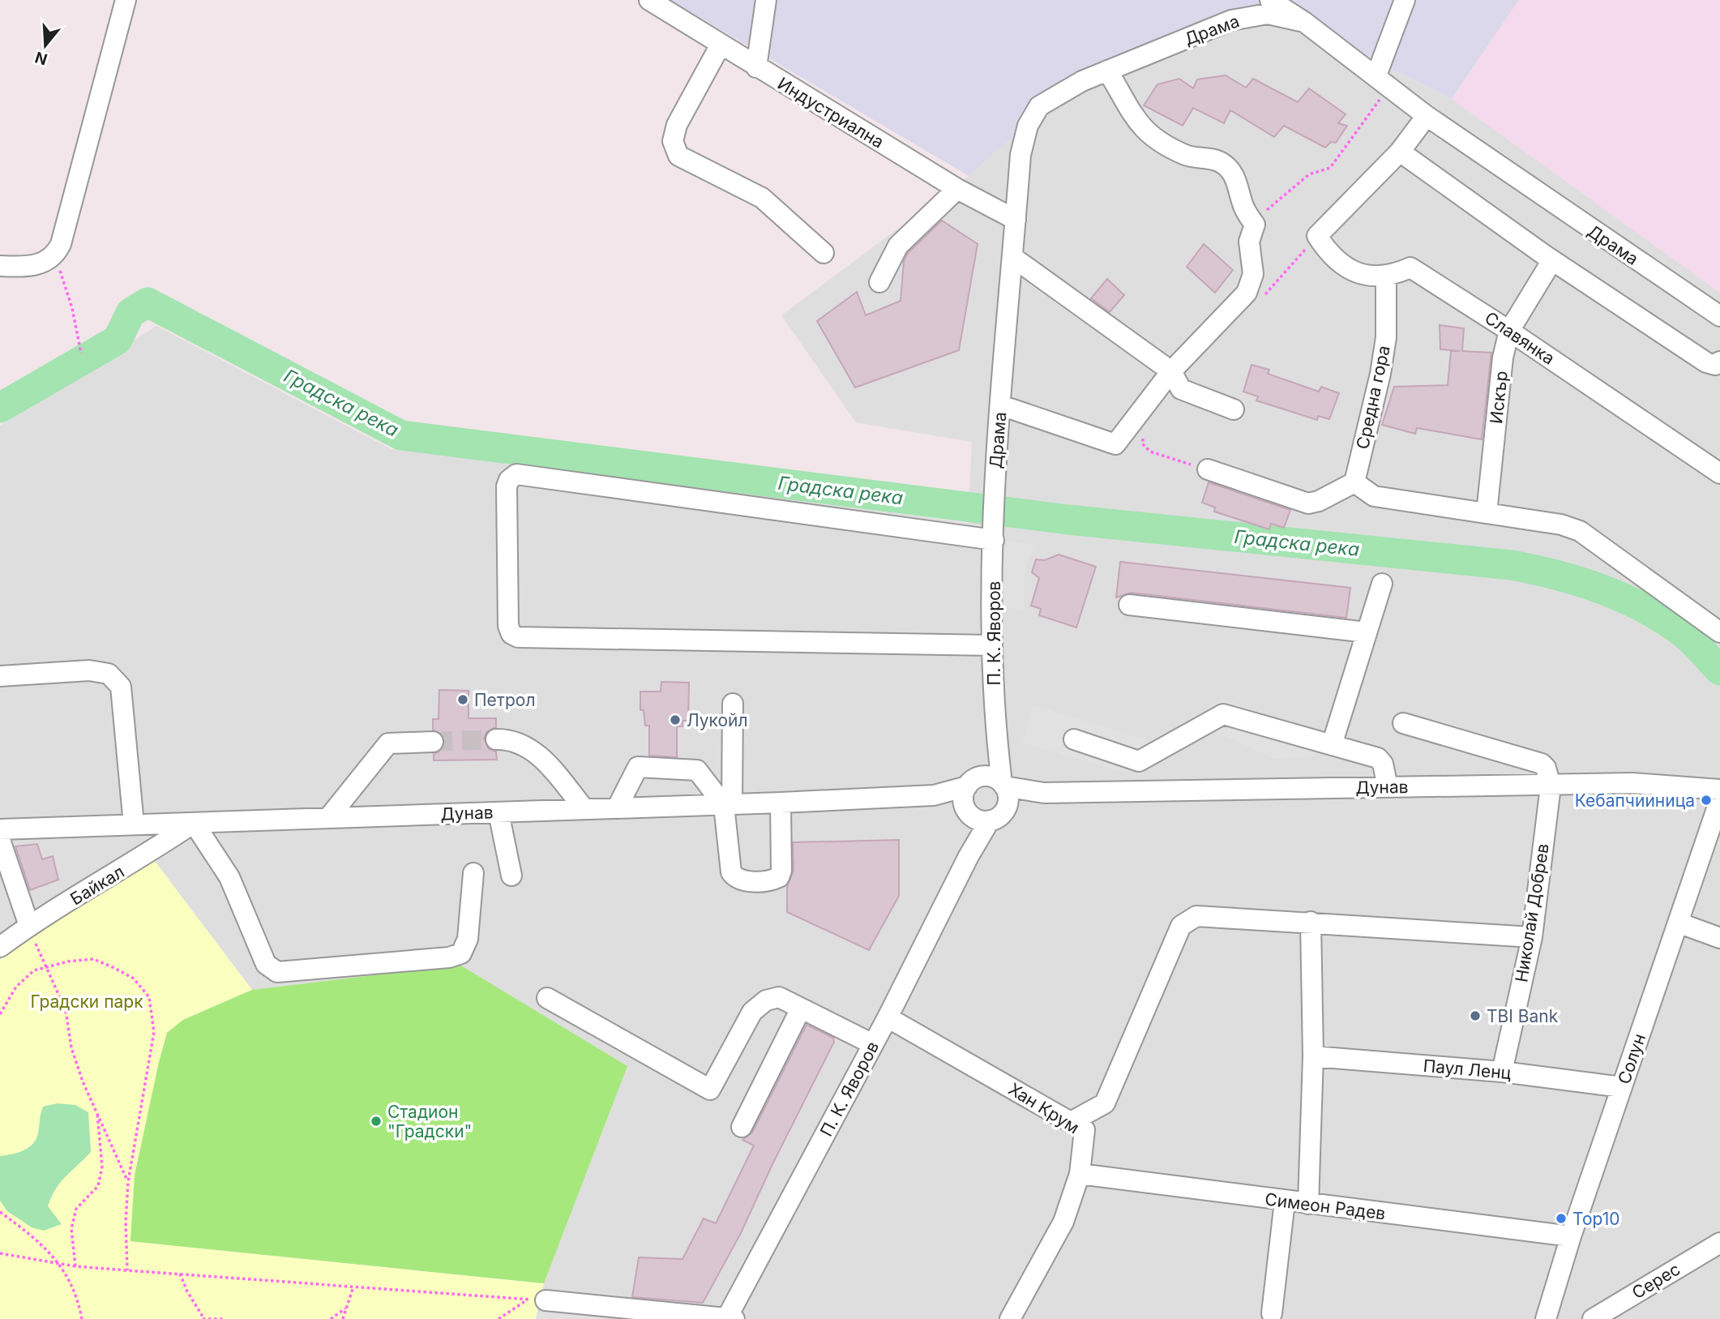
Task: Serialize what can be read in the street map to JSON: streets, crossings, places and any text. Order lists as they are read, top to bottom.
{
  "streets": {
    "street": [
      "Драма",
      "Индустриална",
      "Славянка",
      "Средна гора",
      "Искър",
      "П. К. Яворов",
      "Дунав",
      "Байкал",
      "Николай Добрев",
      "Солун",
      "Паул Ленц",
      "Хан Крум",
      "Симеон Радев",
      "Серес"
    ]
  },
  "crossings": [
    ["Драма", "Индустриална"],
    ["Драма", "П. К. Яворов"],
    ["Славянка", "Средна гора"],
    ["Славянка", "Искър"],
    ["П. К. Яворов", "Дунав"],
    ["П. К. Яворов", "Хан Крум"],
    ["Дунав", "Байкал"],
    ["Дунав", "Николай Добрев"],
    ["Николай Добрев", "Паул Ленц"],
    ["Солун", "Паул Ленц"],
    ["Солун", "Симеон Радев"],
    ["Хан Крум", "Симеон Радев"]
  ],
  "water": ["Градска река"],
  "parks": ["Градски парк"],
  "places": [
    "Петрол",
    "Лукойл",
    "Кебапчииница",
    "TBI Bank",
    "Стадион \"Градски\"",
    "Top10"
  ],
  "north": "bottom"
}
